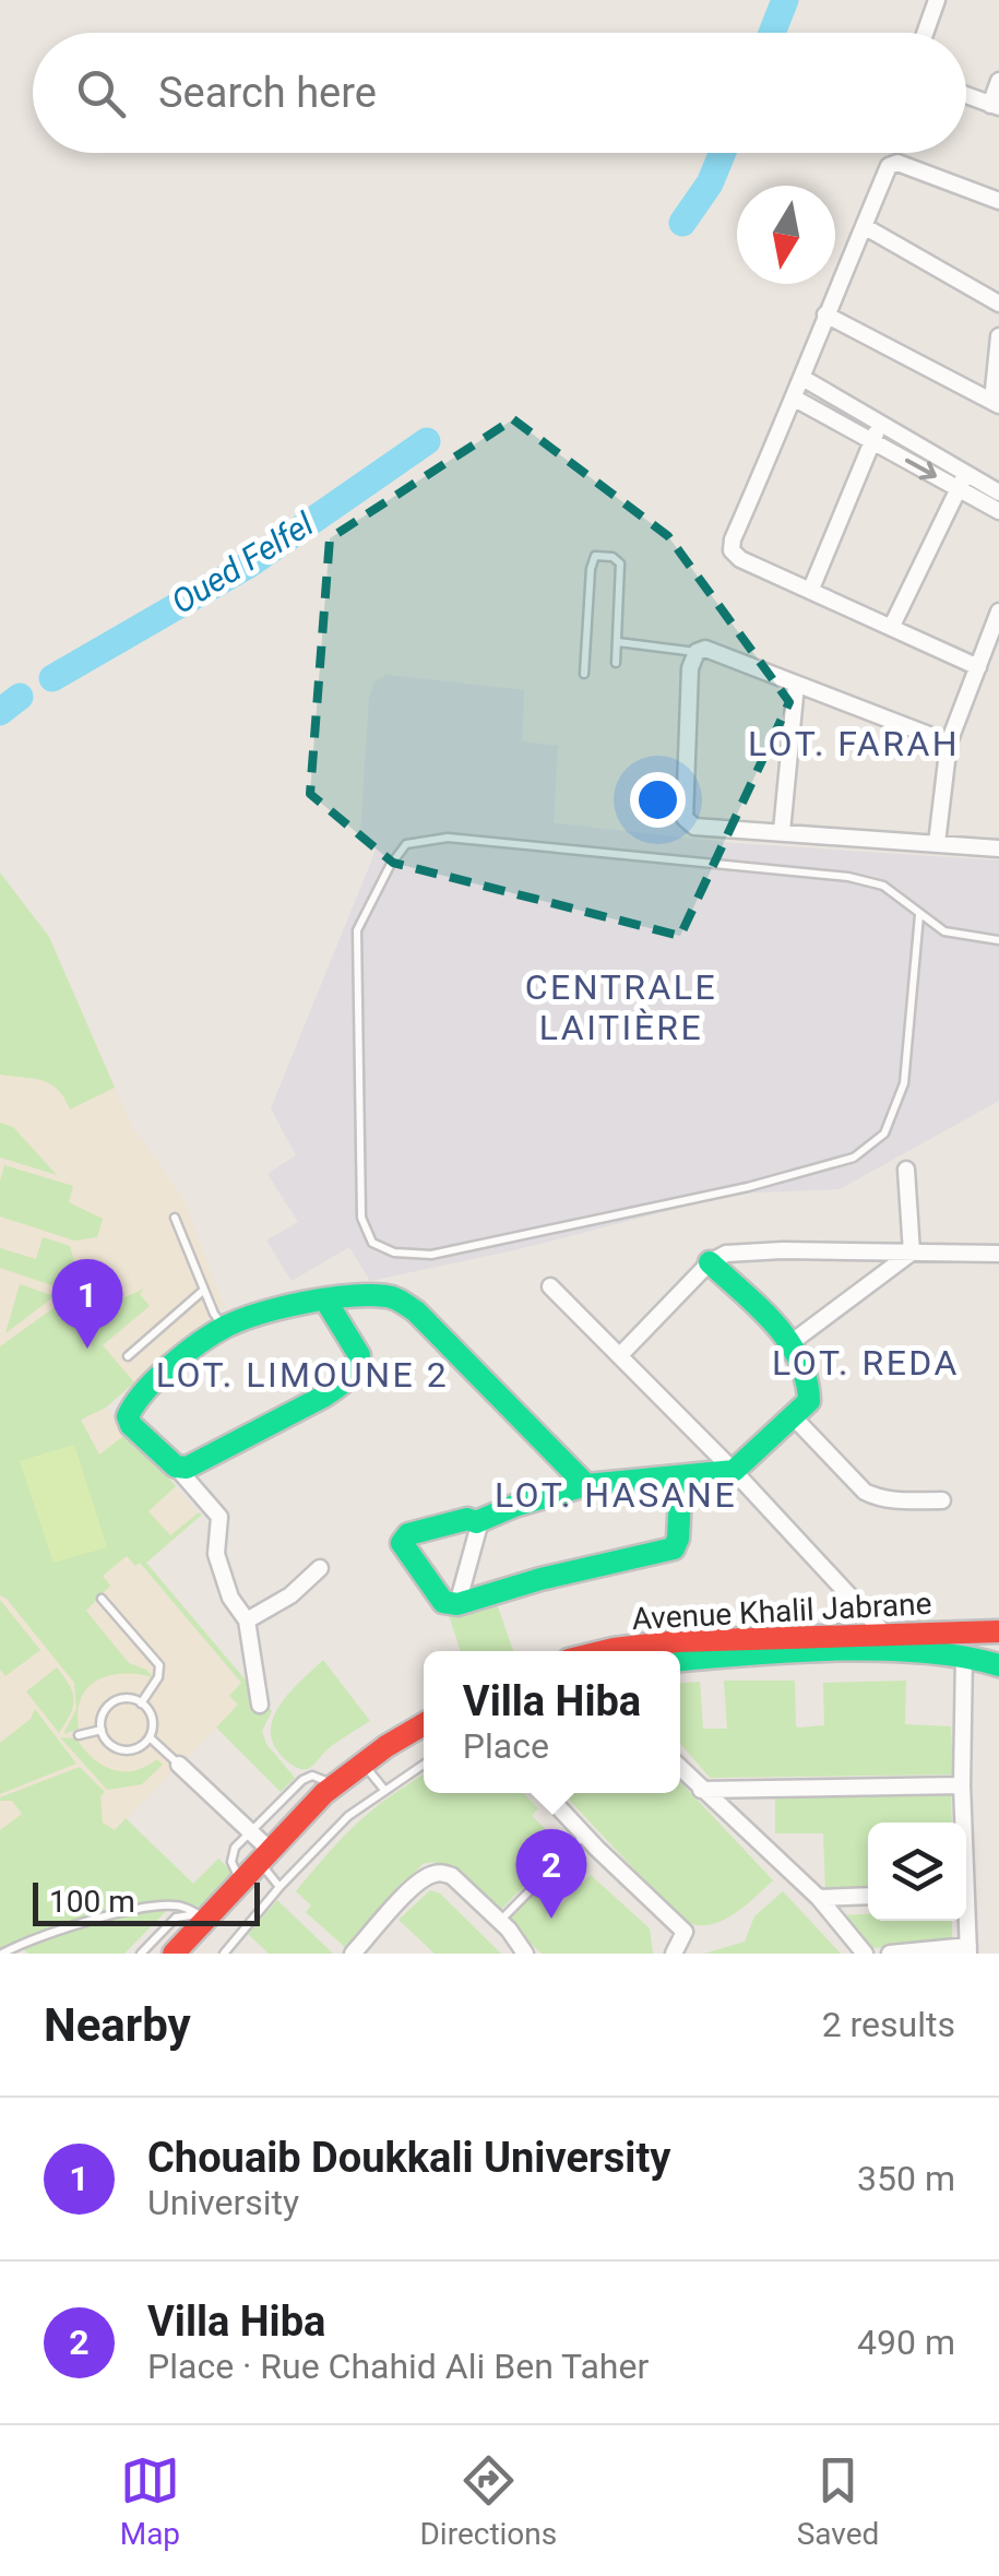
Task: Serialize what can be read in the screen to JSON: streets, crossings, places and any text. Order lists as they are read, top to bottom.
{
  "streets": {
    "street": ["Avenue Khalil Jabrane"]
  },
  "districts": [
    "LOT. FARAH",
    "CENTRALE LAITIÈRE",
    "LOT. REDA",
    "LOT. LIMOUNE 2",
    "LOT. HASANE"
  ],
  "water": ["Oued Felfel"],
  "scale_bar": "100 m",
  "north": "bottom",
  "page": {
    "search": "Search here",
    "pins": ["1", "2"],
    "popup": ["Villa Hiba", "Place"],
    "scale": "100 m",
    "heading": ["Nearby", "2 results"],
    "list": [
      {
        "mark": "1",
        "name": "Chouaib Doukkali University",
        "note": "University",
        "value": "350 m"
      },
      {
        "mark": "2",
        "name": "Villa Hiba",
        "note": "Place · Rue Chahid Ali Ben Taher",
        "value": "490 m"
      }
    ],
    "nav": ["Map", "Directions", "Saved"]
  }
}
